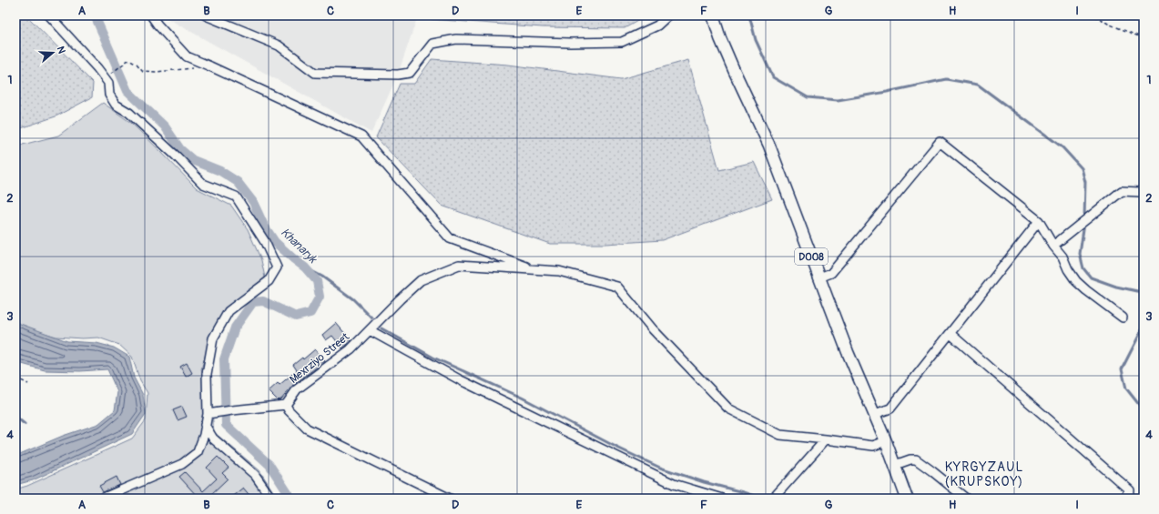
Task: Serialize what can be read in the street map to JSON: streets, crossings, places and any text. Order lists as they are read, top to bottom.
{
  "streets": {
    "main road": ["D008"],
    "street": ["Mexrziyo Street"]
  },
  "crossings": [
    ["D008", "Mexrziyo Street"]
  ],
  "districts": ["KYRGYZAUL (KRUPSKOY)"],
  "water": ["Khanaryk"],
  "north": "right",
  "grid": {
    "columns": [
      "A",
      "B",
      "C",
      "D",
      "E",
      "F",
      "G",
      "H",
      "I"
    ],
    "rows": [
      "1",
      "2",
      "3",
      "4"
    ]
  }
}
